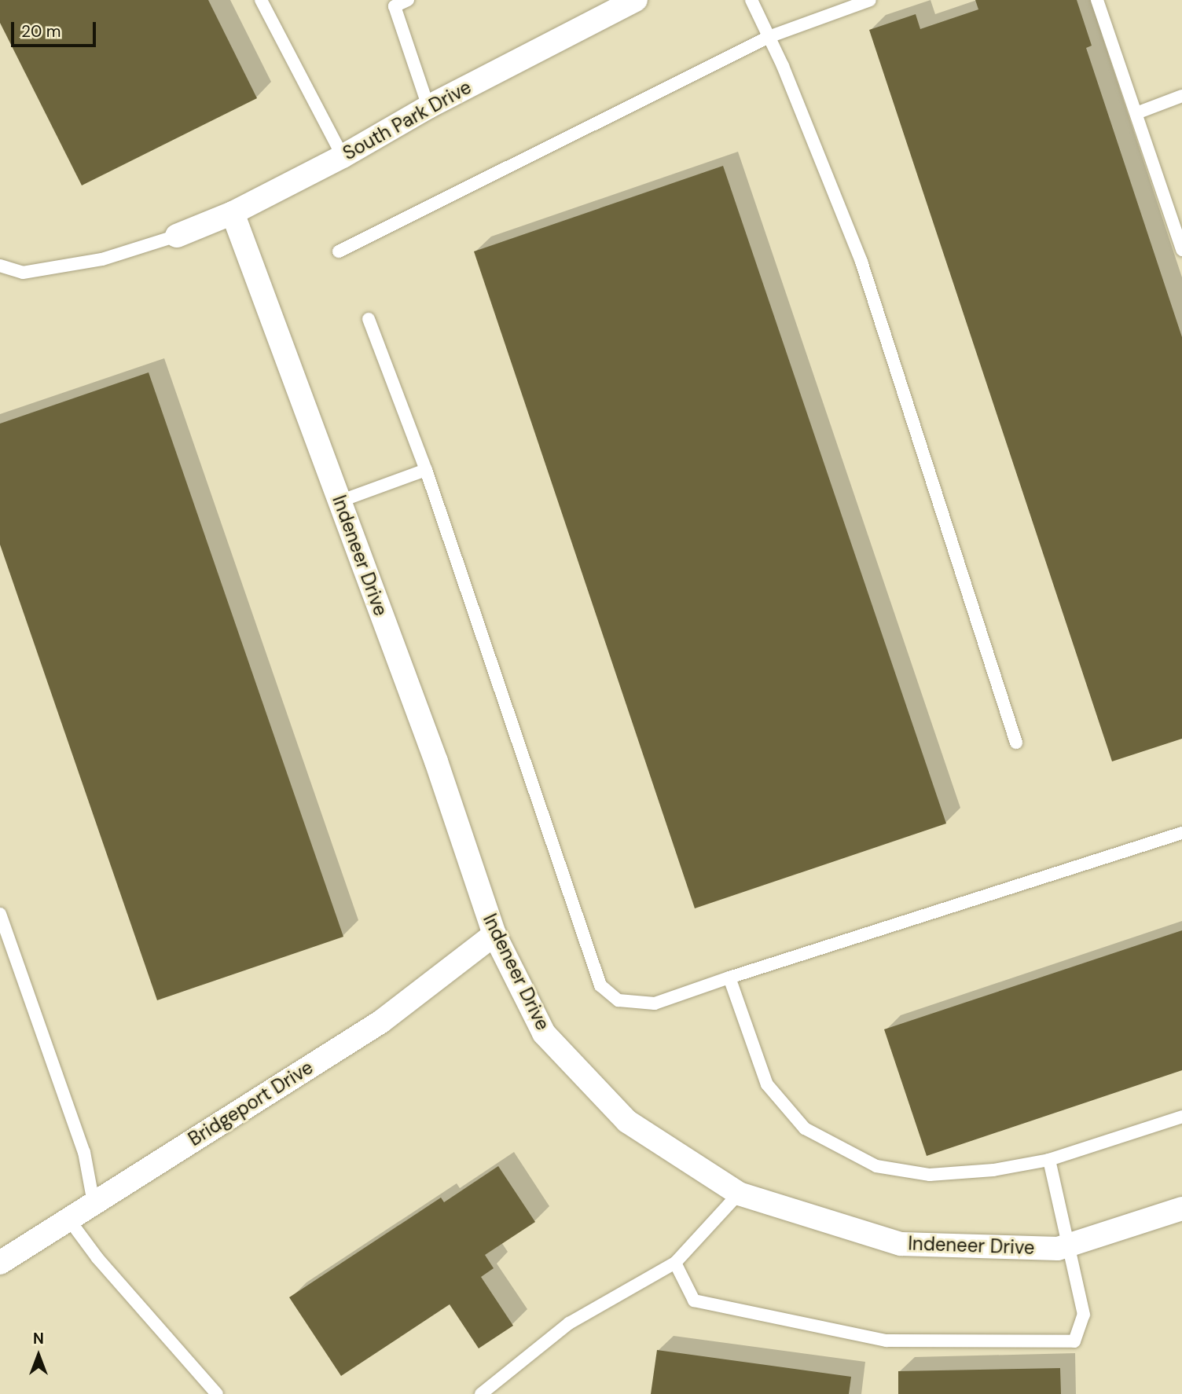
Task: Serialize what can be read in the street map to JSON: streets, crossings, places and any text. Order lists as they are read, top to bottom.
{
  "streets": {
    "street": ["South Park Drive", "Indeneer Drive", "Bridgeport Drive"]
  },
  "crossings": [
    ["South Park Drive", "Indeneer Drive"],
    ["Indeneer Drive", "Bridgeport Drive"]
  ],
  "scale_bar": "20 m",
  "north": "top"
}
